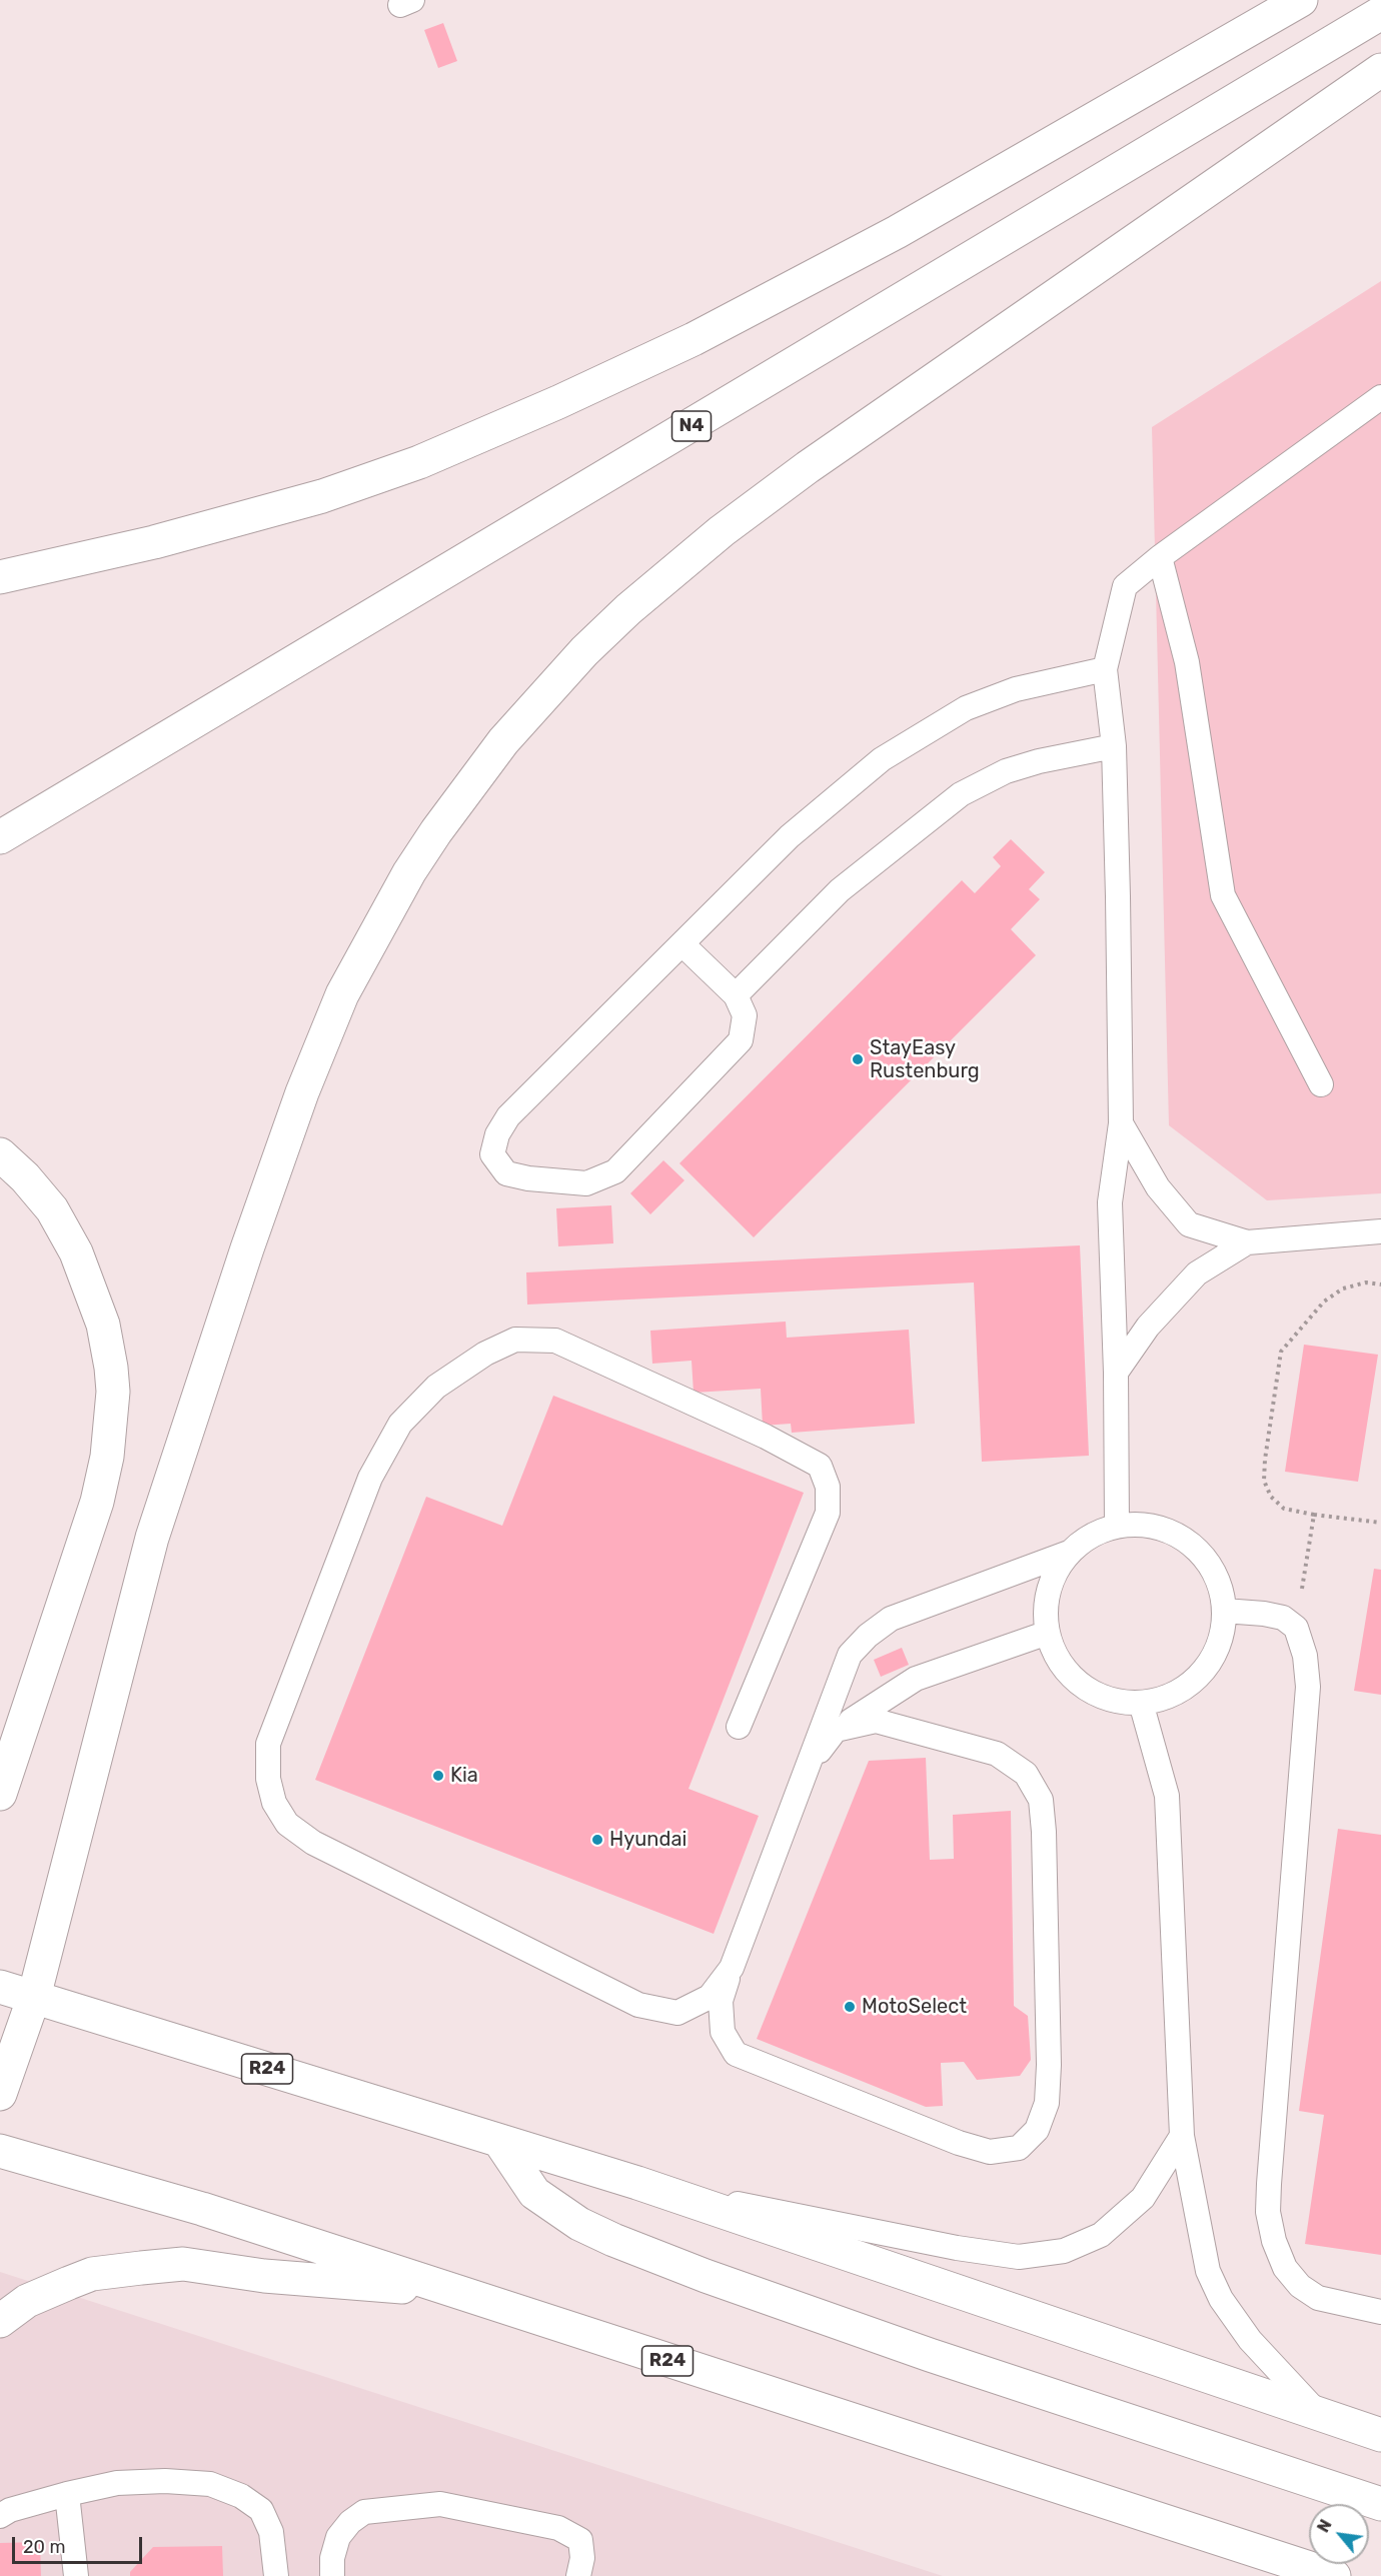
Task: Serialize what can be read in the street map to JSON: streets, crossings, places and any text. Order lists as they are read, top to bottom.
{
  "streets": {
    "main road": ["N4", "R24"]
  },
  "places": [
    "StayEasy Rustenburg",
    "Kia",
    "Hyundai",
    "MotoSelect"
  ],
  "scale_bar": "20 m",
  "north": "top left"
}
